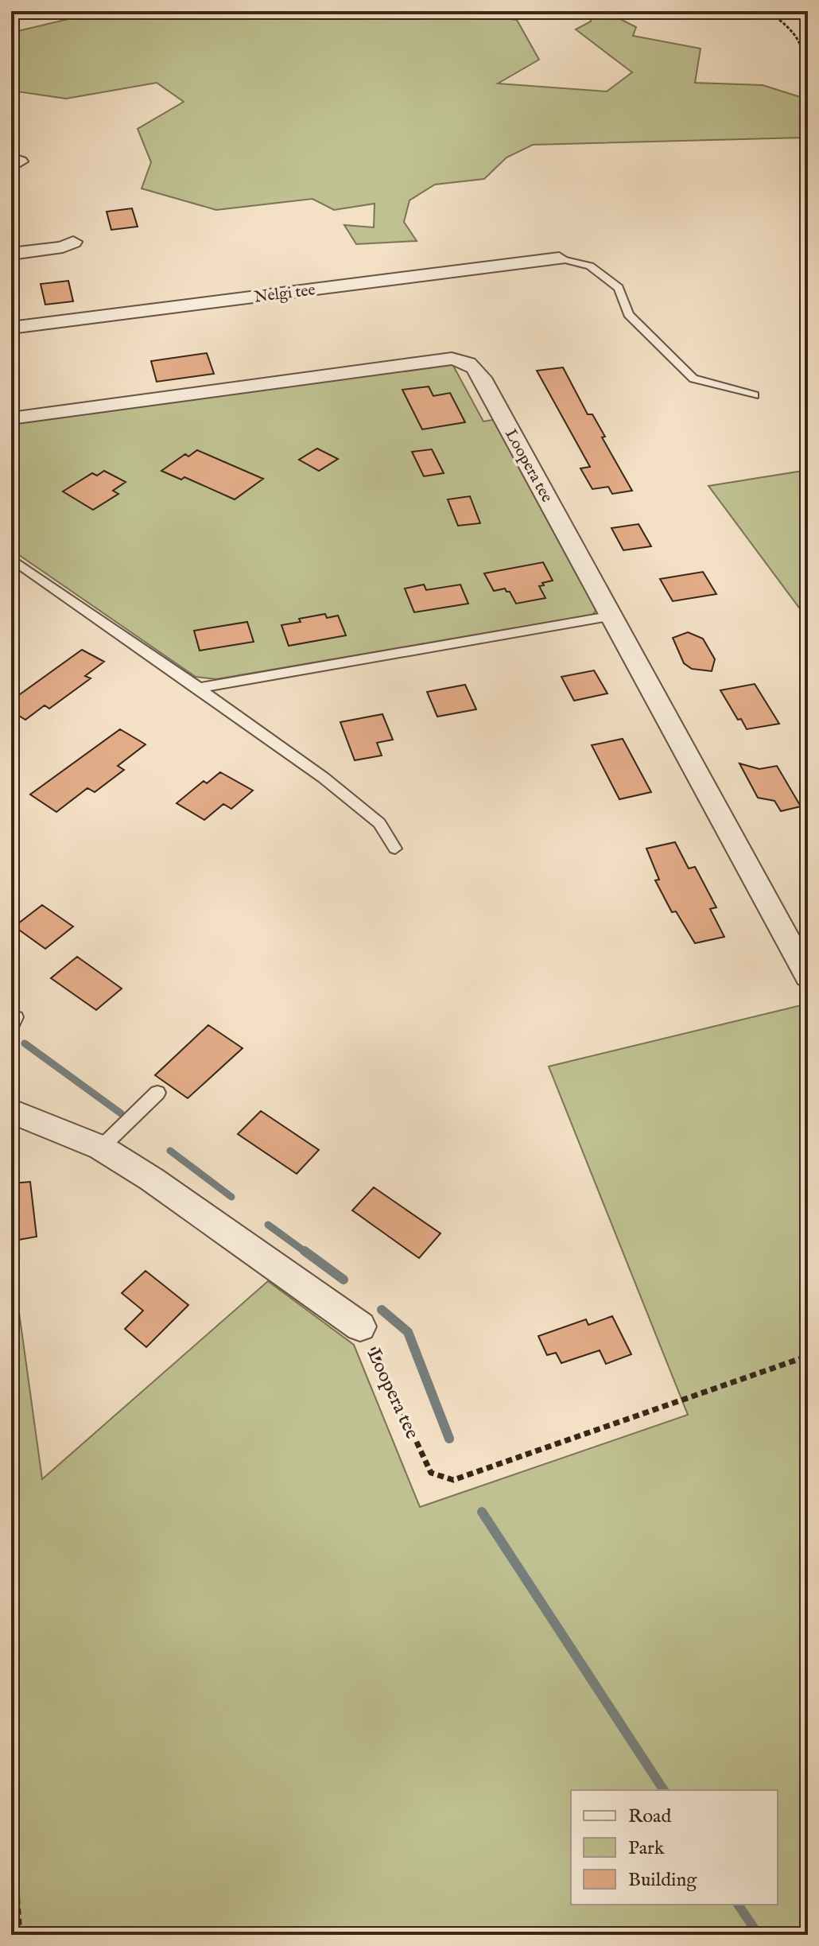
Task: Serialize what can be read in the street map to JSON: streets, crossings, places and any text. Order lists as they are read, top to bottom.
{
  "streets": {
    "street": ["Nelgi tee", "Loopera tee"]
  },
  "legend": ["Road", "Park", "Building"]
}
